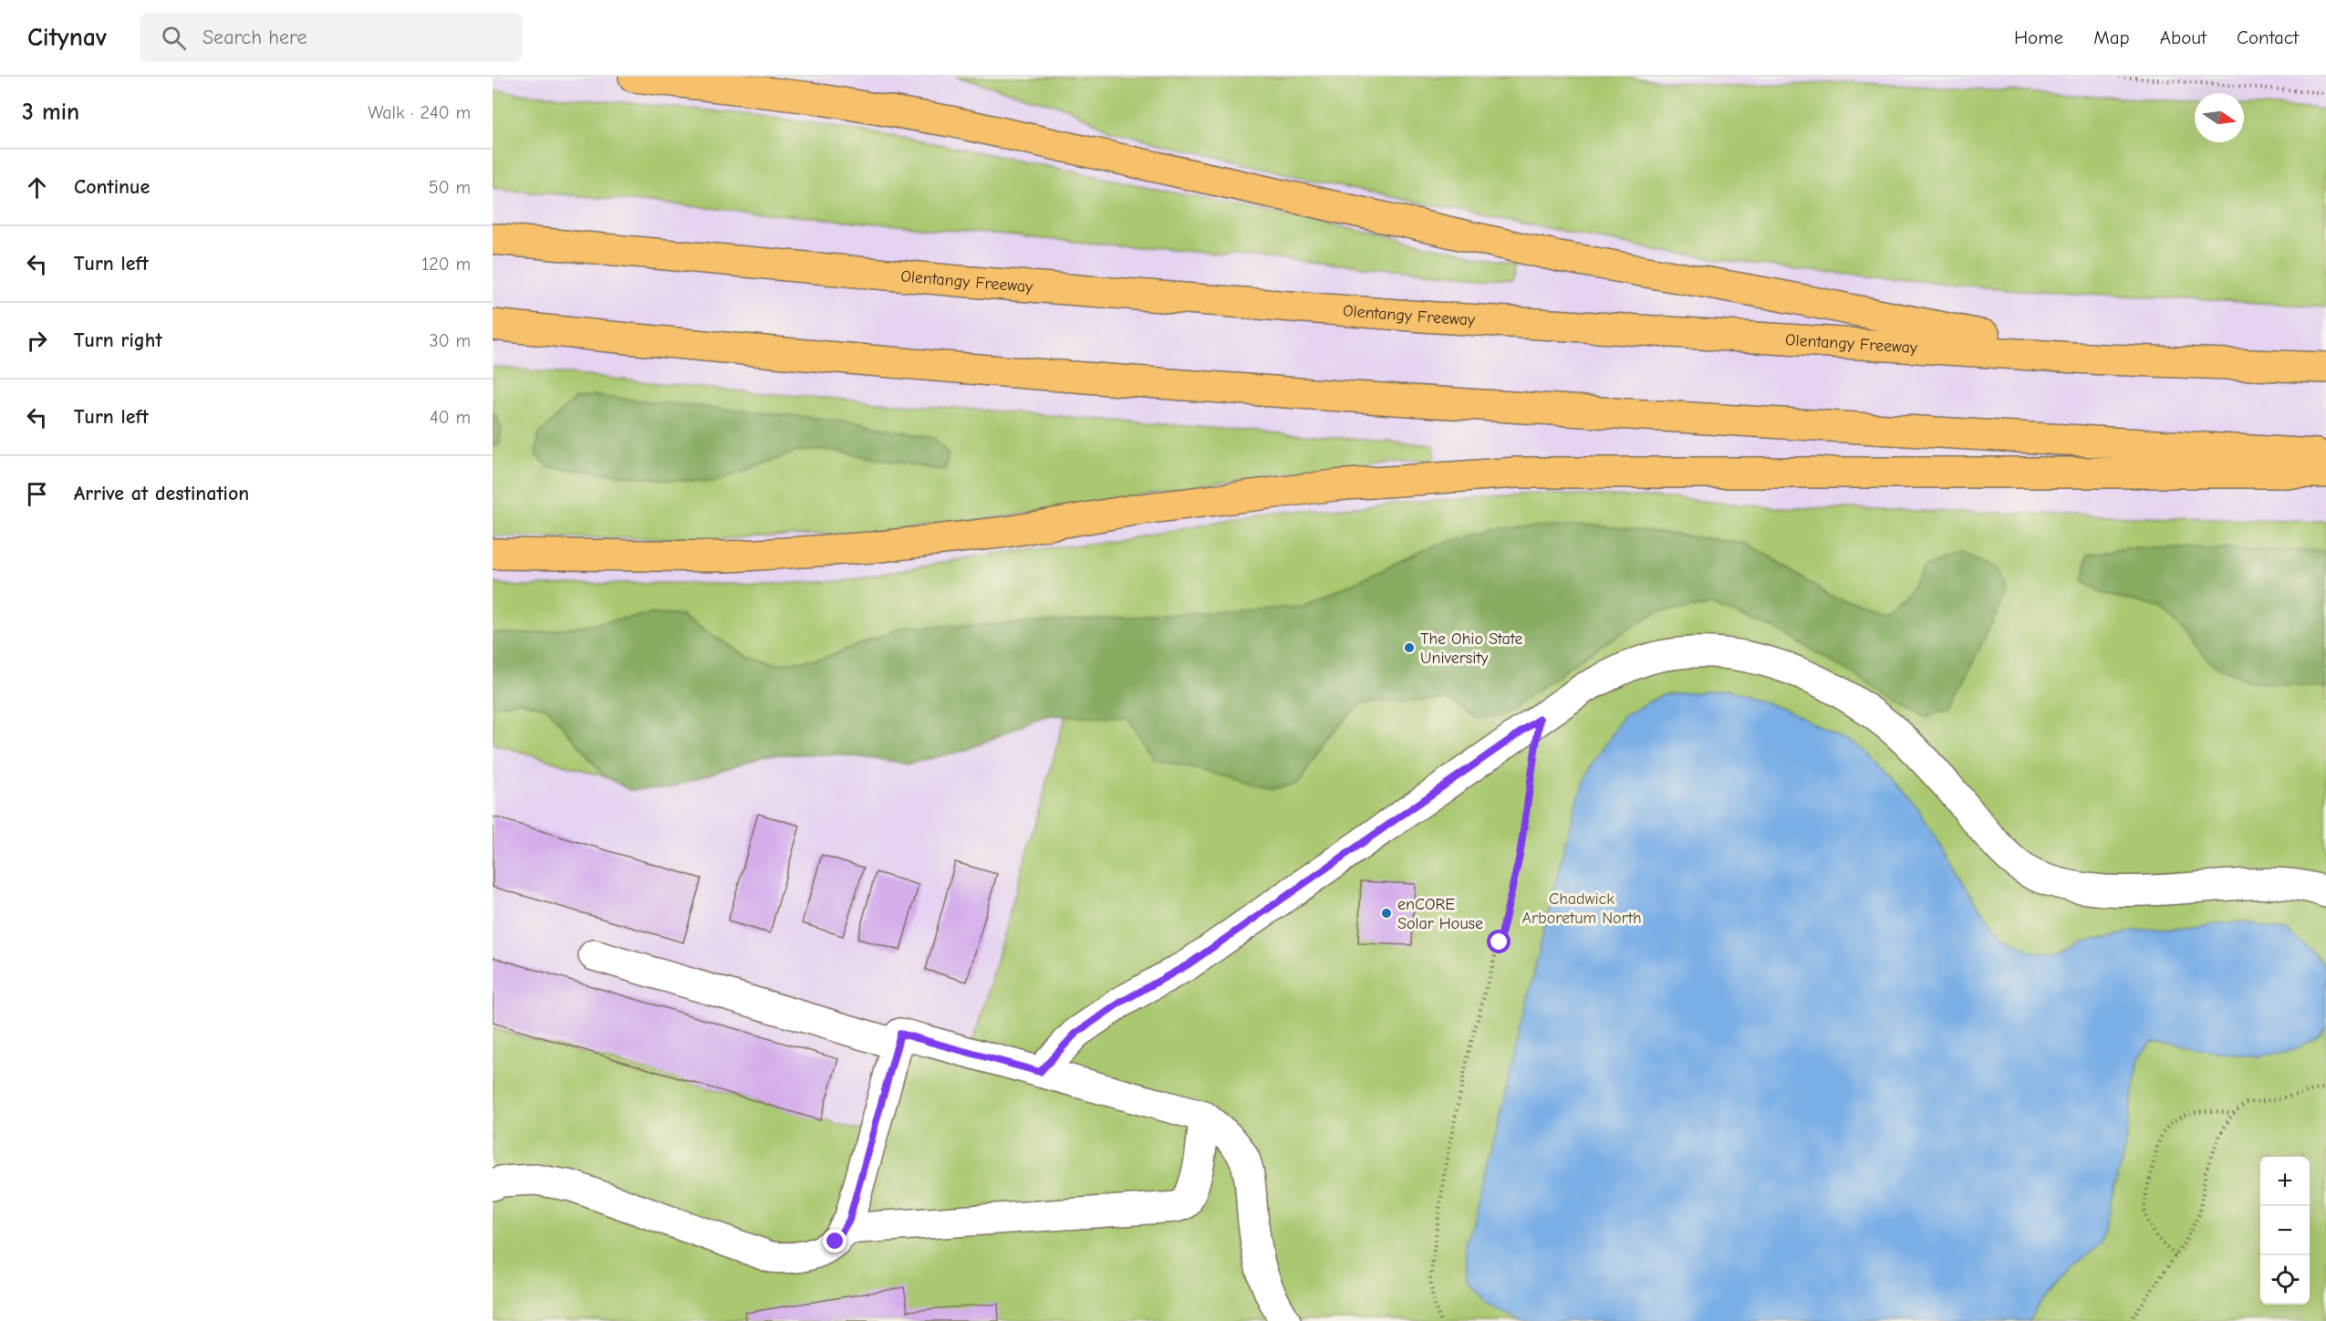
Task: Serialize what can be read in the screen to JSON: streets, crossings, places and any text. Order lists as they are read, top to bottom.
{
  "streets": {
    "highway": ["Olentangy Freeway"]
  },
  "parks": ["Chadwick Arboretum North"],
  "places": ["The Ohio State University", "enCORE Solar House"],
  "north": "right",
  "page": {
    "header": "Citynav",
    "search": "Search here",
    "nav": [
      "Home",
      "Map",
      "About",
      "Contact"
    ],
    "heading": ["3 min", "Walk · 240 m"],
    "list": [
      ["Continue", "50 m"],
      ["Turn left", "120 m"],
      ["Turn right", "30 m"],
      ["Turn left", "40 m"],
      "Arrive at destination"
    ],
    "map_buttons": ["+", "−"]
  }
}
